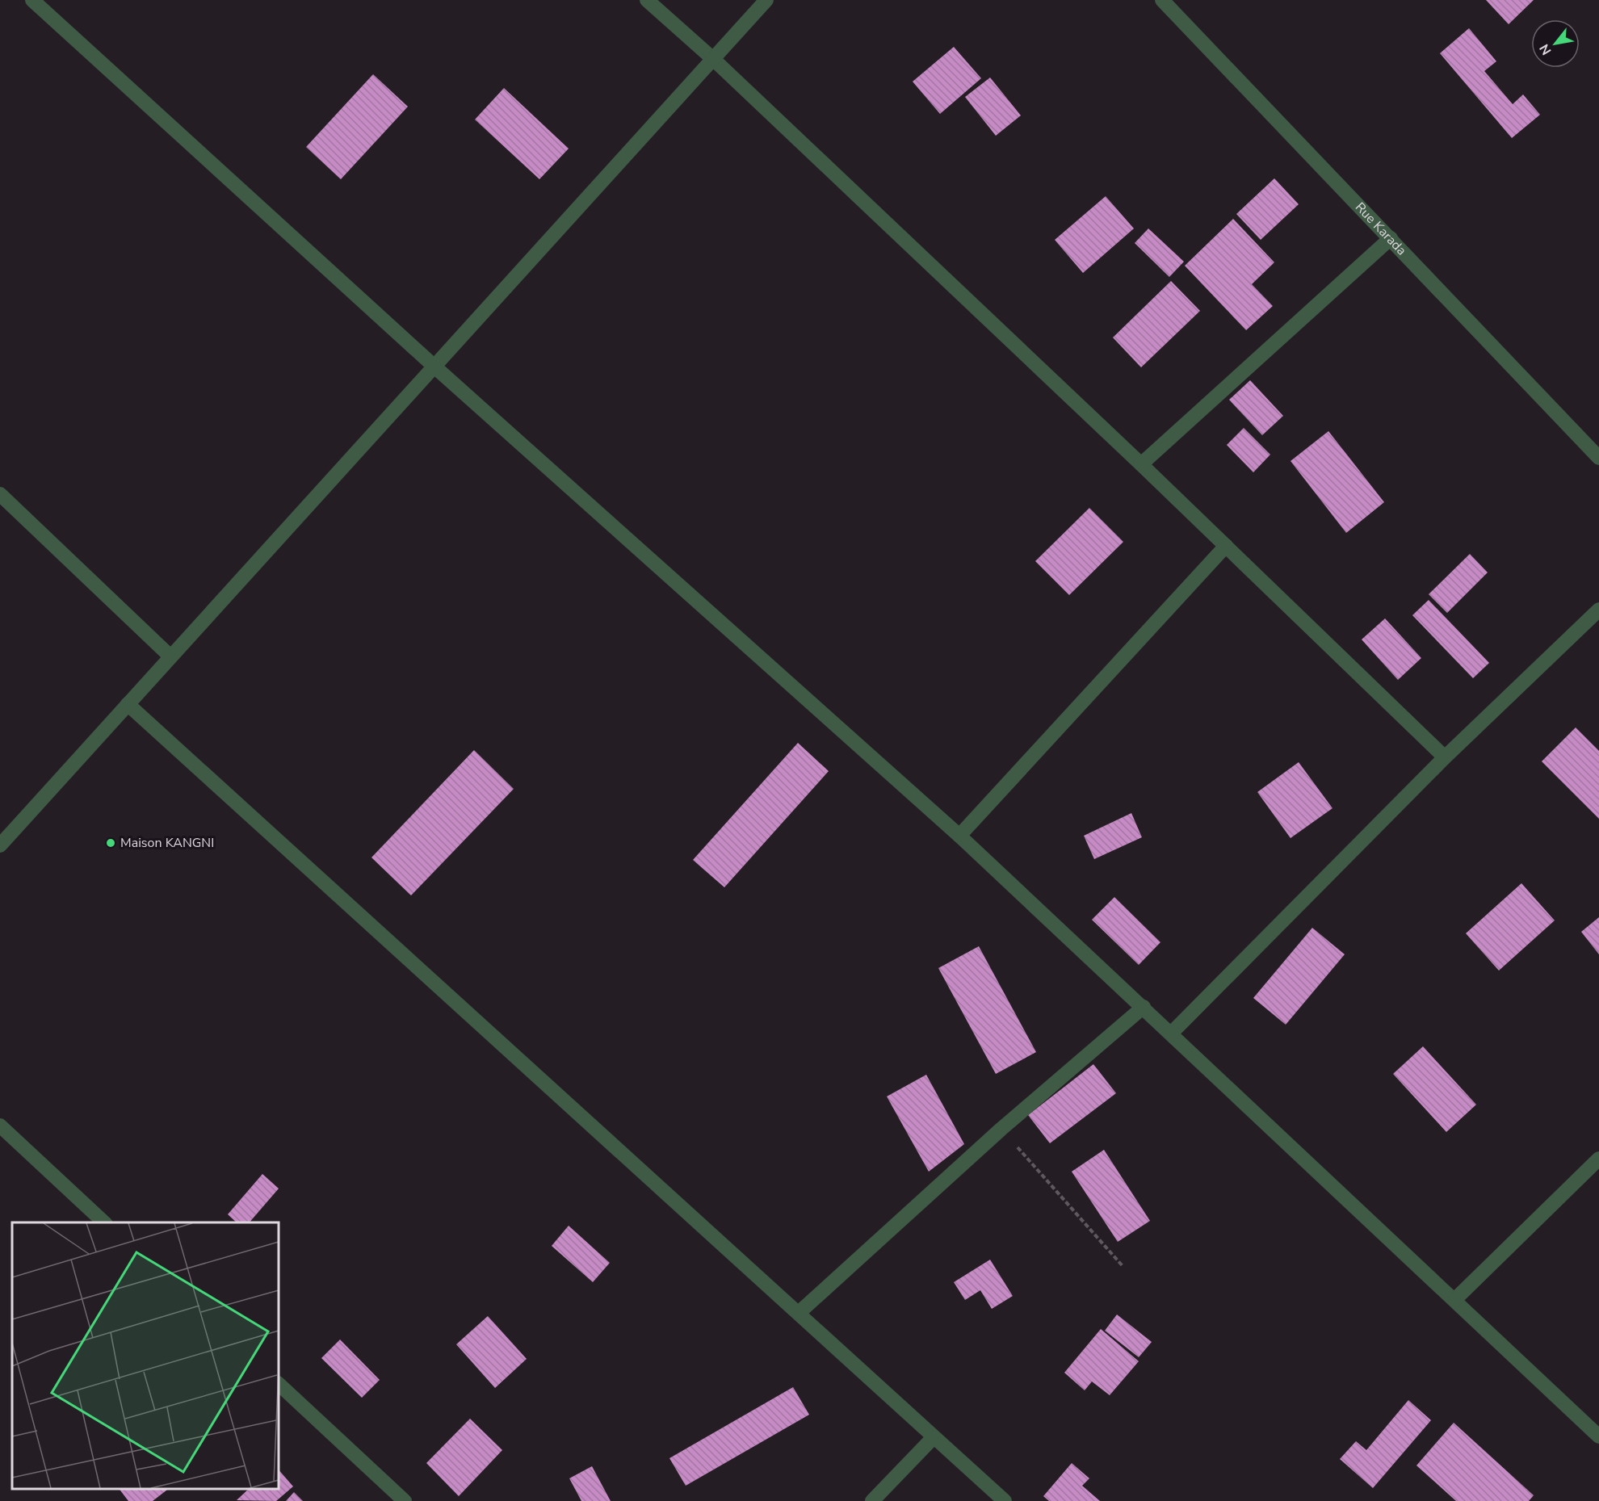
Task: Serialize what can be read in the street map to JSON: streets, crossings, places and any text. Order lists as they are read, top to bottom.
{
  "streets": {
    "street": ["Rue Karada"]
  },
  "places": ["Maison KANGNI"],
  "north": "bottom left"
}
